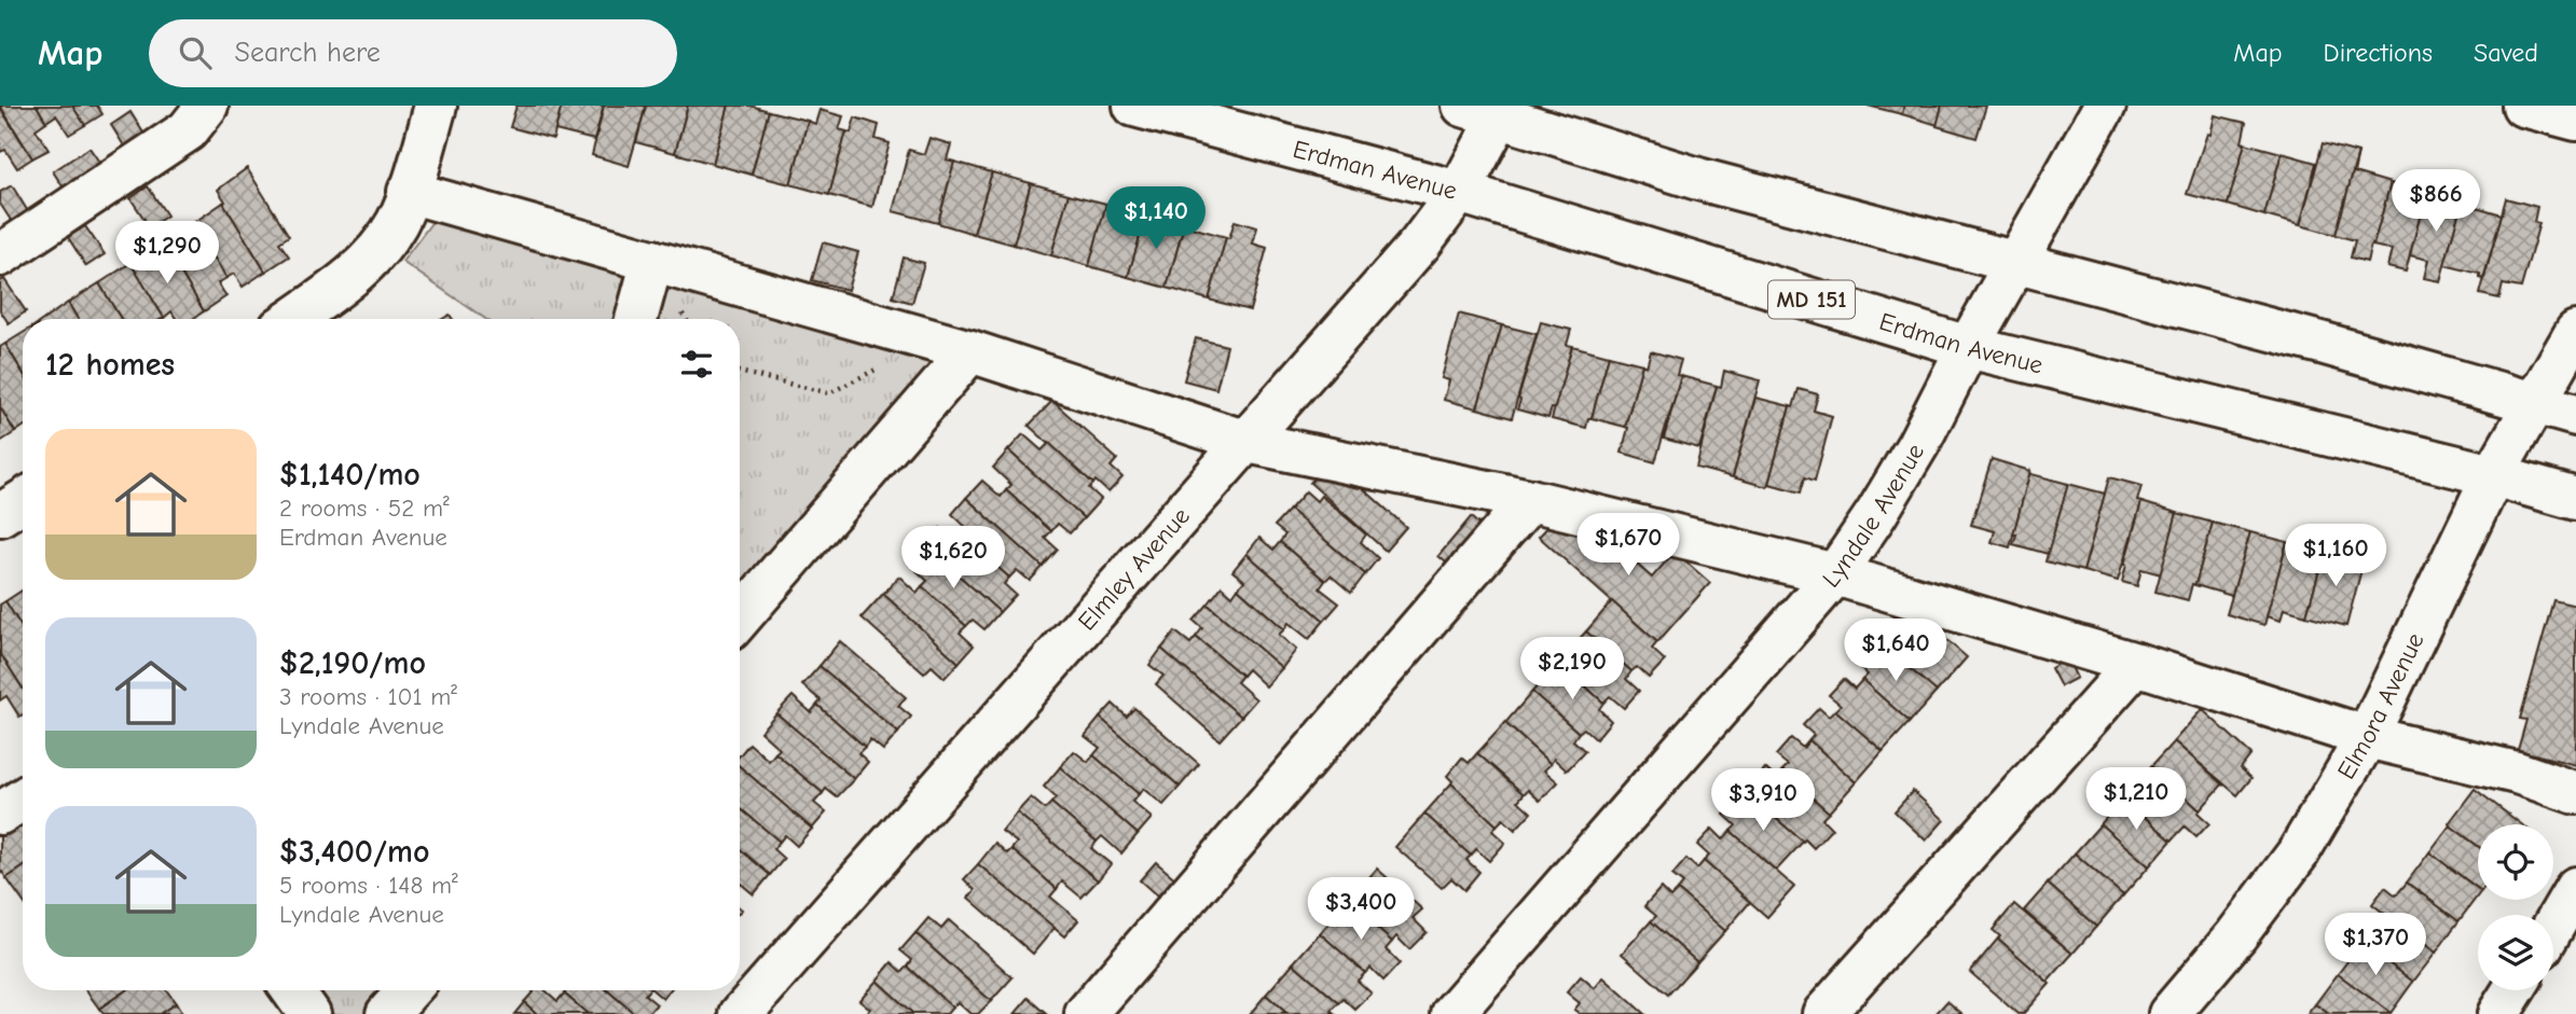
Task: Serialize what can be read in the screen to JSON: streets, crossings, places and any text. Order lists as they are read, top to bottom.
{
  "streets": {
    "street": [
      "Erdman Avenue",
      "MD 151",
      "Lyndale Avenue",
      "Elmley Avenue",
      "Elmora Avenue"
    ]
  },
  "crossings": [
    ["Erdman Avenue", "Lyndale Avenue"],
    ["Erdman Avenue", "Elmley Avenue"],
    ["Erdman Avenue", "Elmora Avenue"]
  ],
  "page": {
    "header": "Map",
    "search": "Search here",
    "nav": ["Map", "Directions", "Saved"],
    "price": [
      "$866",
      "$1,140",
      "$1,290",
      "$1,670",
      "$1,160",
      "$1,620",
      "$1,640",
      "$2,190",
      "$1,210",
      "$3,910",
      "$3,400",
      "$1,370"
    ],
    "heading": "12 homes",
    "list": [
      {
        "name": "$1,140/mo",
        "note": "2 rooms · 52 m² · Erdman Avenue"
      },
      {
        "name": "$2,190/mo",
        "note": "3 rooms · 101 m² · Lyndale Avenue"
      },
      {
        "name": "$3,400/mo",
        "note": "5 rooms · 148 m² · Lyndale Avenue"
      }
    ]
  }
}
